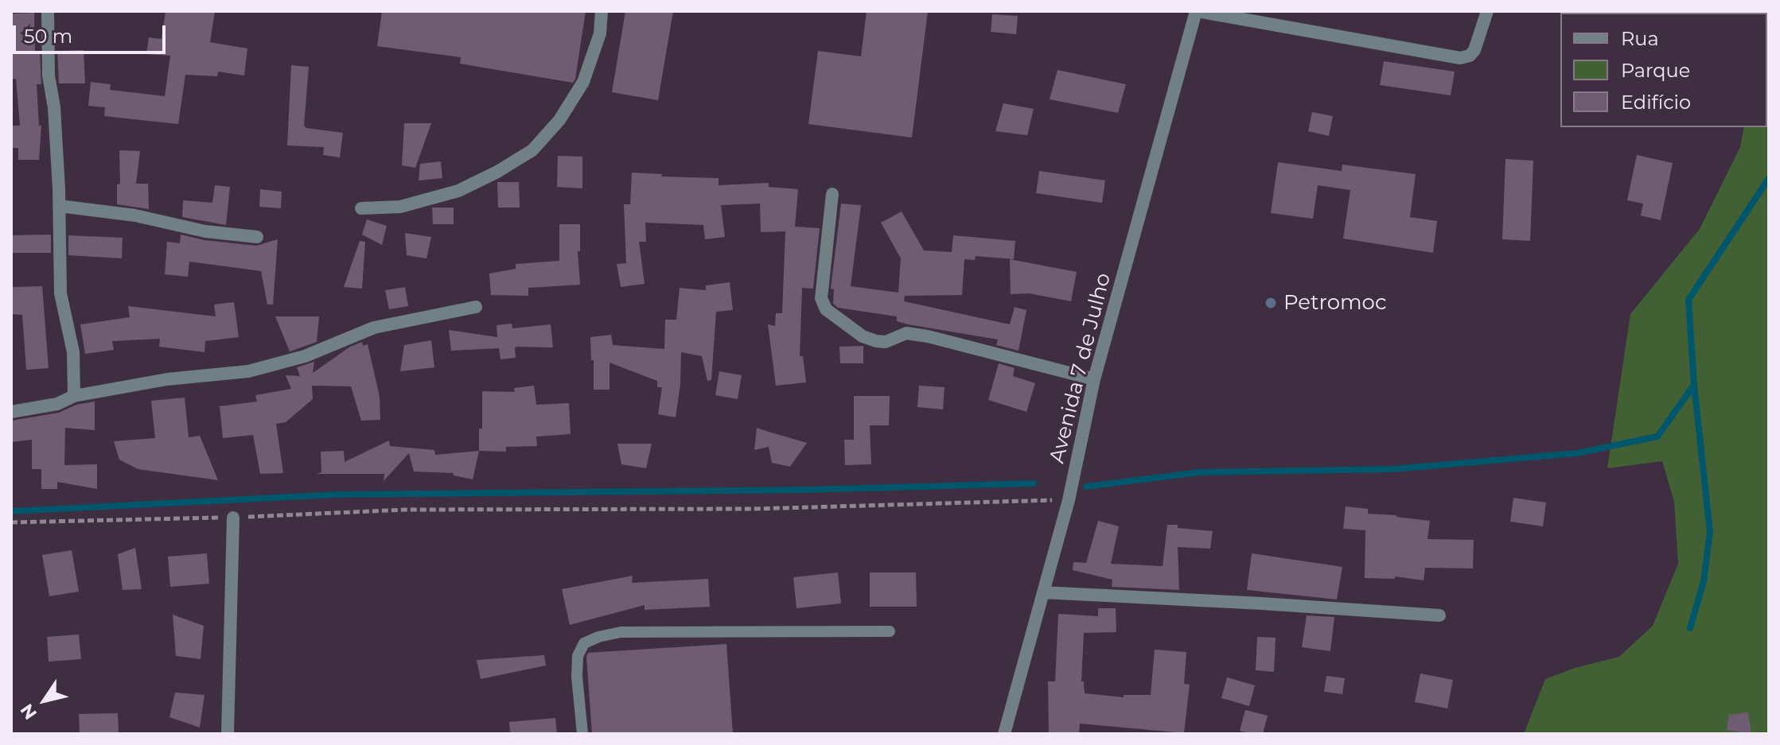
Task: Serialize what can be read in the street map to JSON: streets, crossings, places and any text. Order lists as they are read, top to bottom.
{
  "streets": {
    "street": ["Avenida 7 de Julho"]
  },
  "places": ["Petromoc"],
  "legend": ["Rua", "Parque", "Edifício"],
  "scale_bar": "50 m",
  "north": "bottom left"
}
